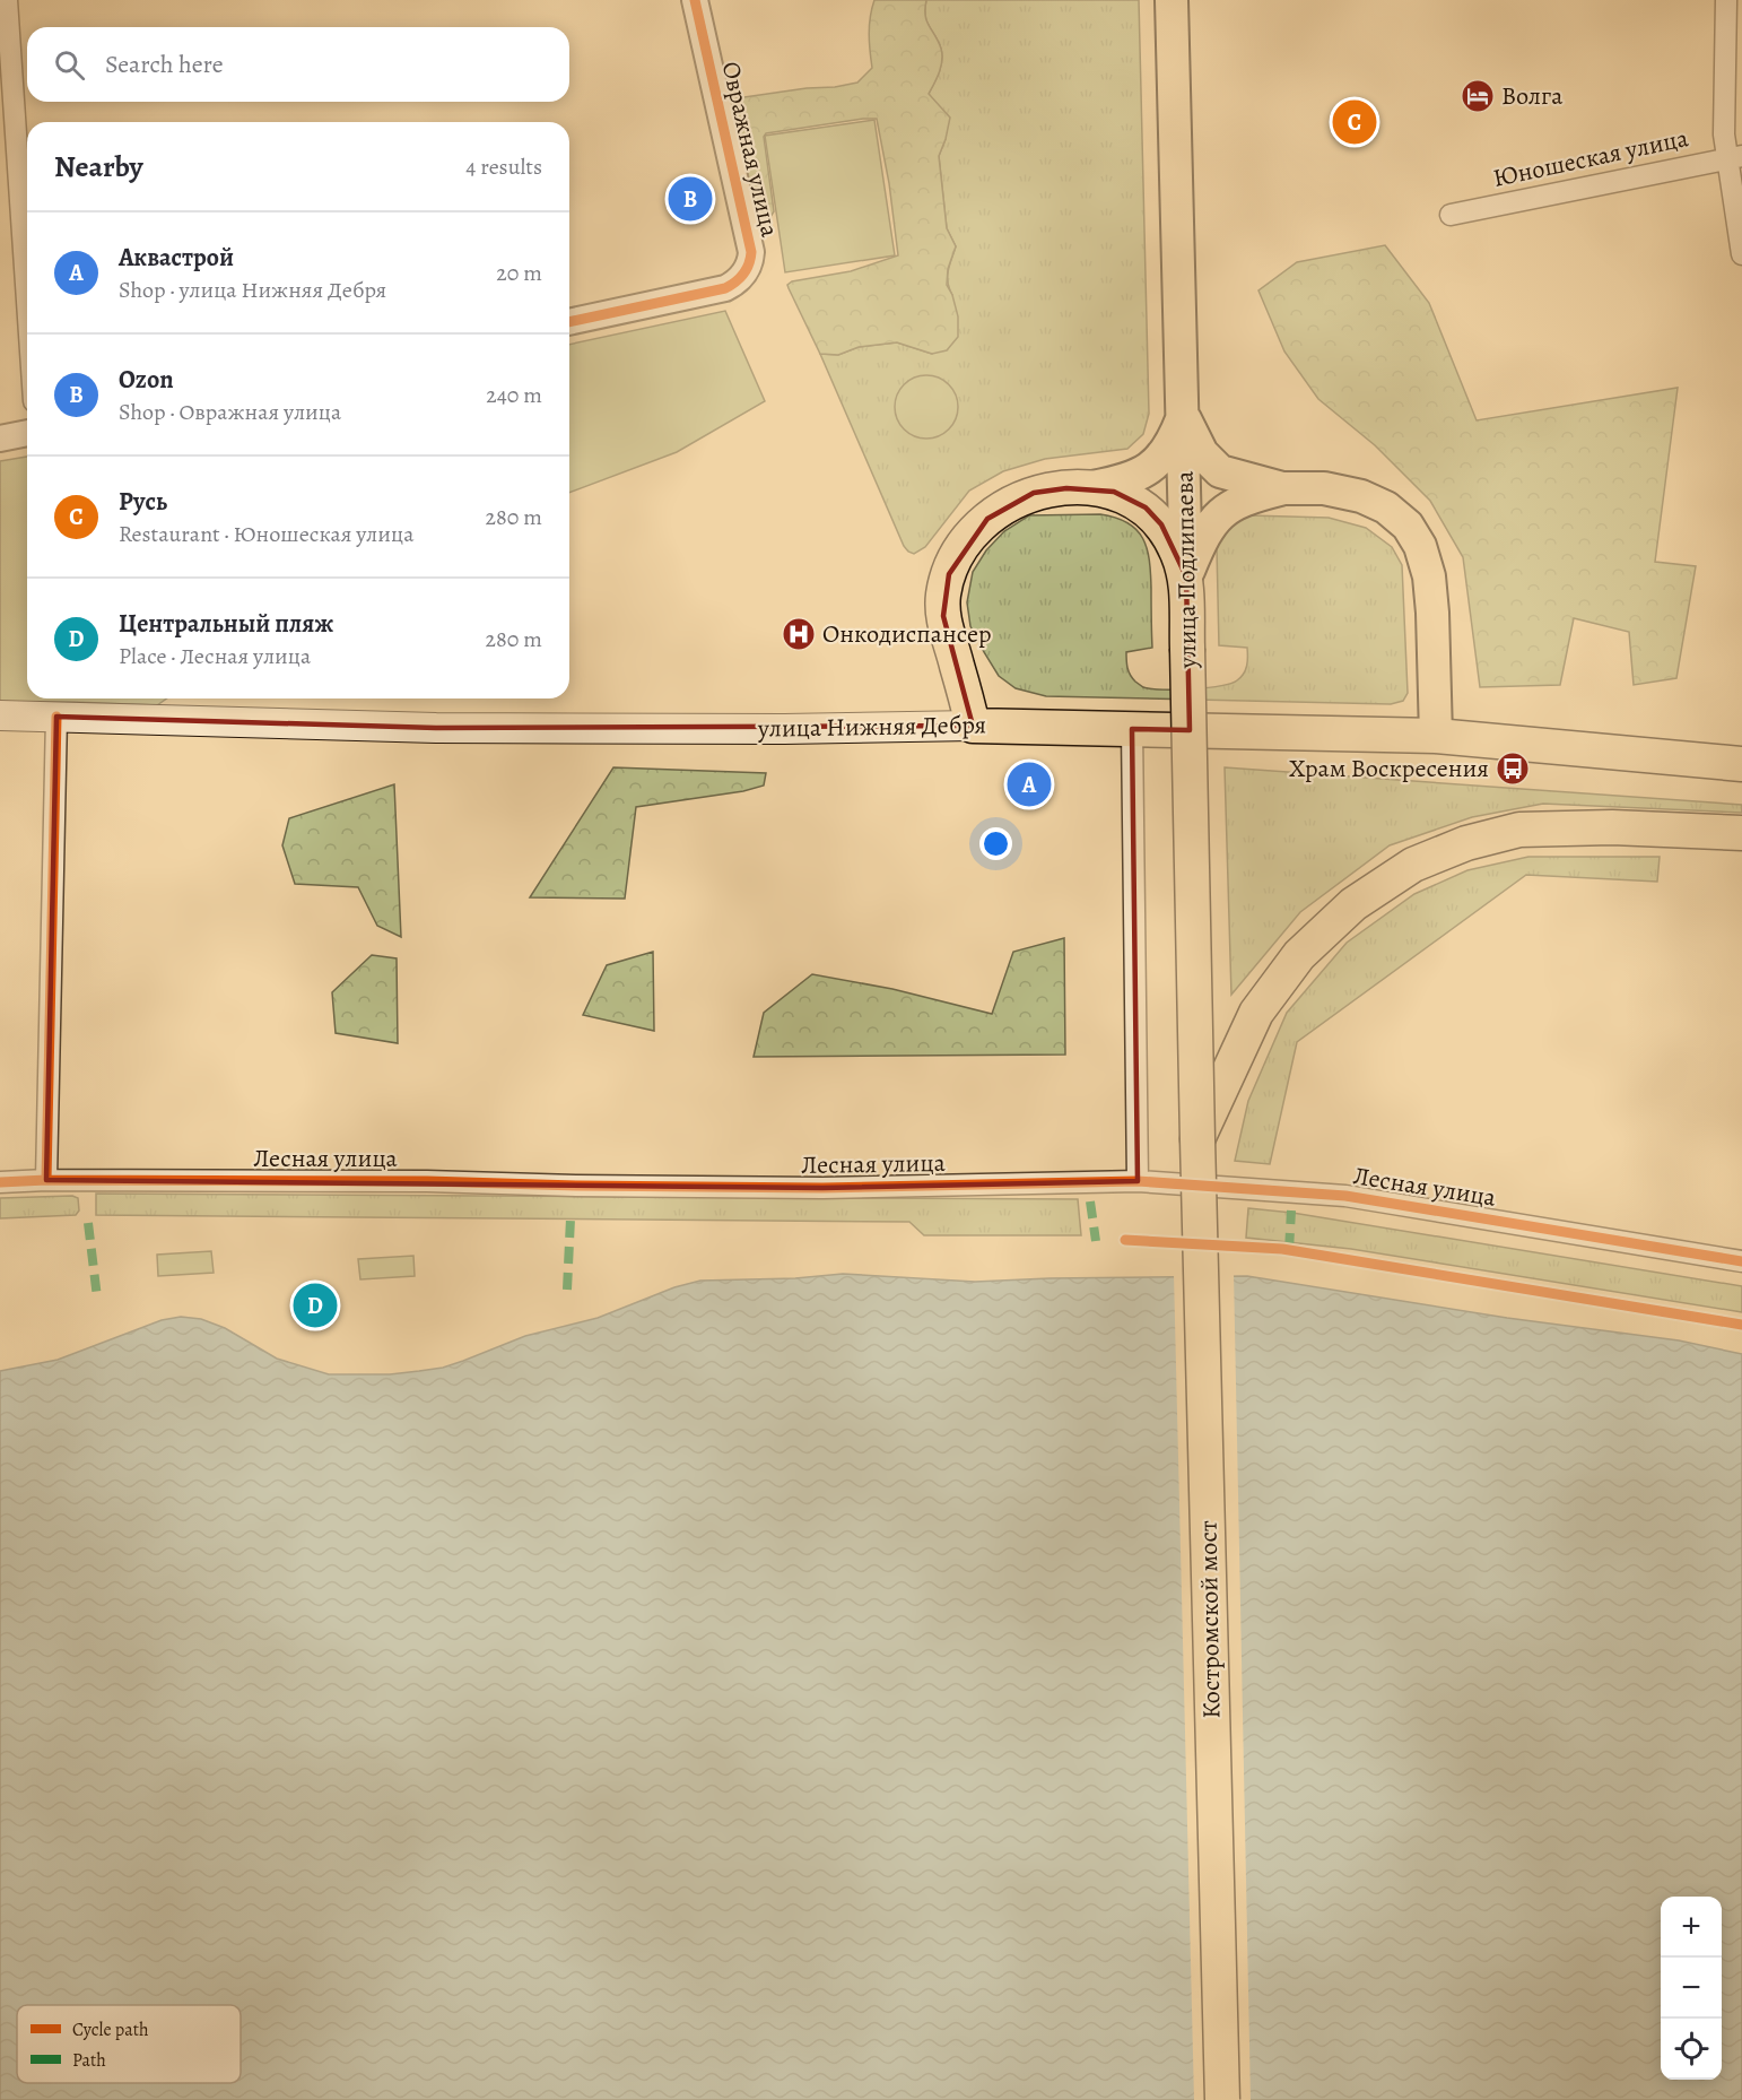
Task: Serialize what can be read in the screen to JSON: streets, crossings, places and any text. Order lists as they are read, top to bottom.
{
  "streets": {
    "highway": ["улица Подлипаева", "улица Нижняя Дебря", "Костромской мост"],
    "street": ["Овражная улица", "Юношеская улица", "Лесная улица"]
  },
  "crossings": [
    ["улица Подлипаева", "Костромской мост"]
  ],
  "places": {
    "hotel": ["Волга"],
    "hospital": ["Онкодиспансер"],
    "bus stop": ["Храм Воскресения"]
  },
  "legend": ["Cycle path", "Path"],
  "page": {
    "search": "Search here",
    "pins": [
      "C",
      "B",
      "A",
      "D"
    ],
    "heading": ["Nearby", "4 results"],
    "list": [
      {
        "mark": "A",
        "name": "Аквастрой",
        "note": "Shop · улица Нижняя Дебря",
        "value": "20 m"
      },
      {
        "mark": "B",
        "name": "Ozon",
        "note": "Shop · Овражная улица",
        "value": "240 m"
      },
      {
        "mark": "C",
        "name": "Русь",
        "note": "Restaurant · Юношеская улица",
        "value": "280 m"
      },
      {
        "mark": "D",
        "name": "Центральный пляж",
        "note": "Place · Лесная улица",
        "value": "280 m"
      }
    ],
    "map_buttons": ["+", "−"]
  }
}
